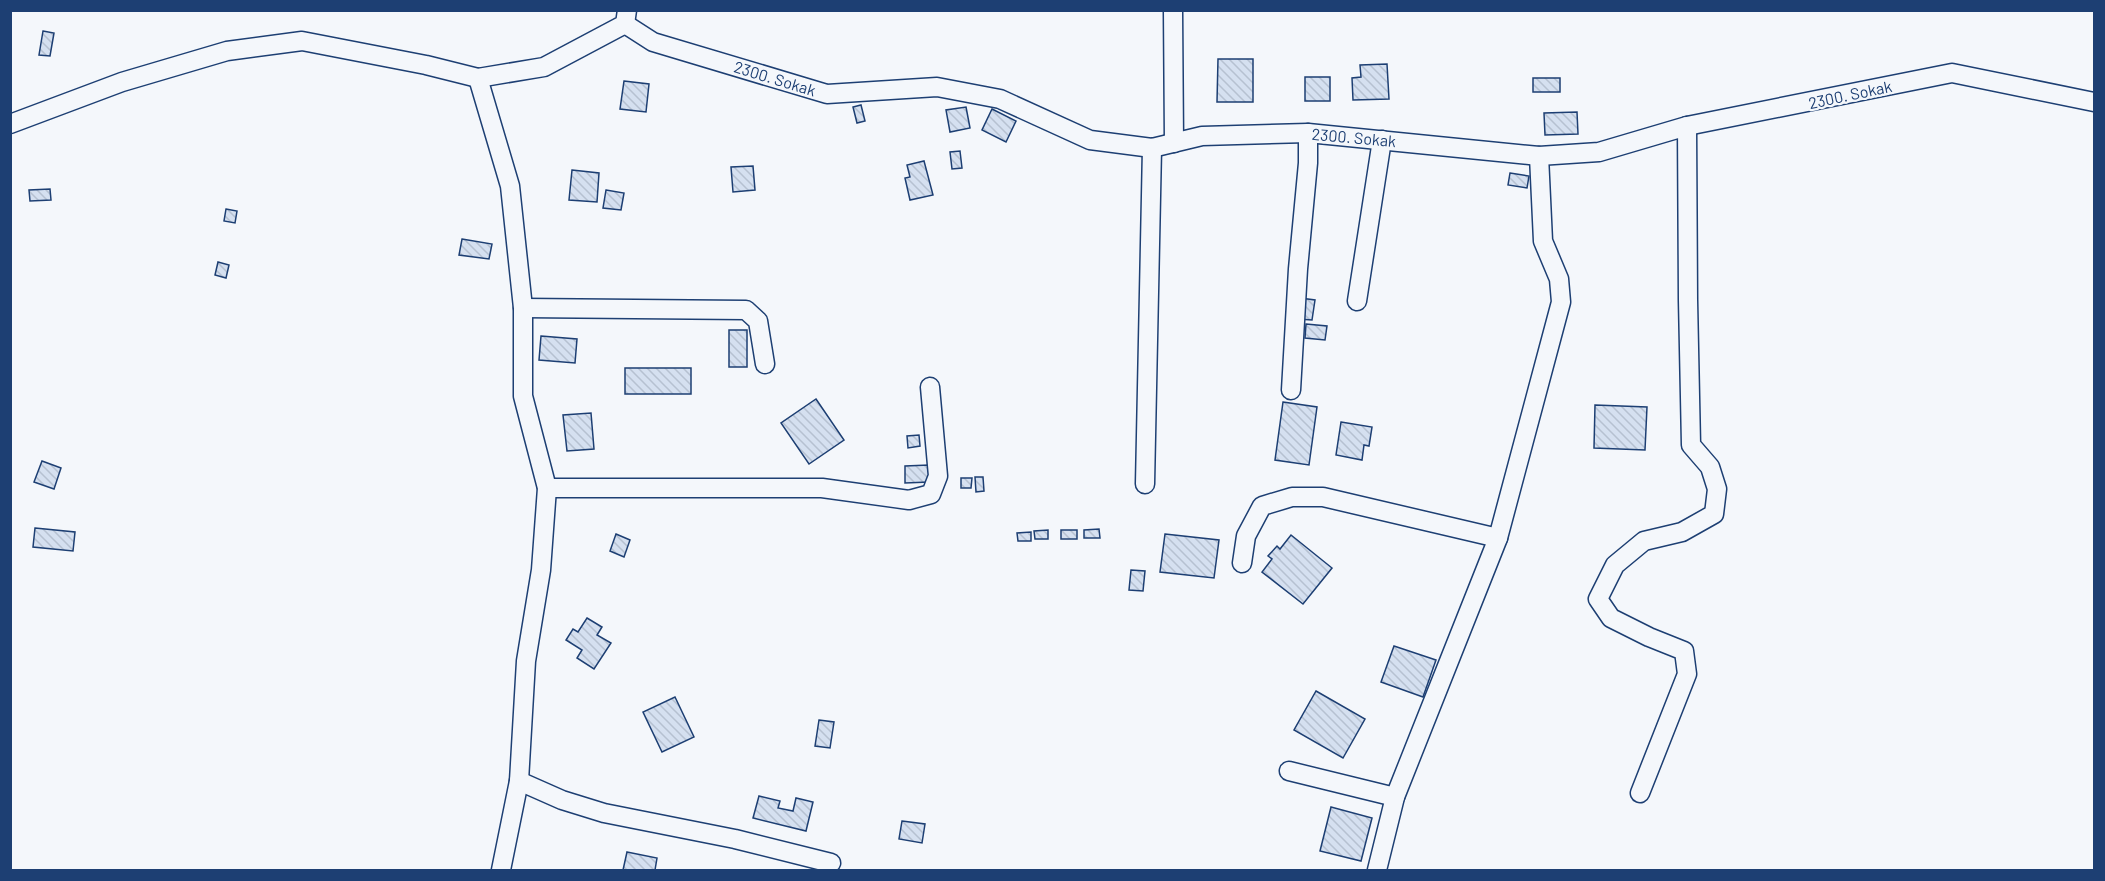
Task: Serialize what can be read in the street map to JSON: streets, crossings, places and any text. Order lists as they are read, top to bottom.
{
  "streets": {
    "street": ["2300. Sokak"]
  }
}
